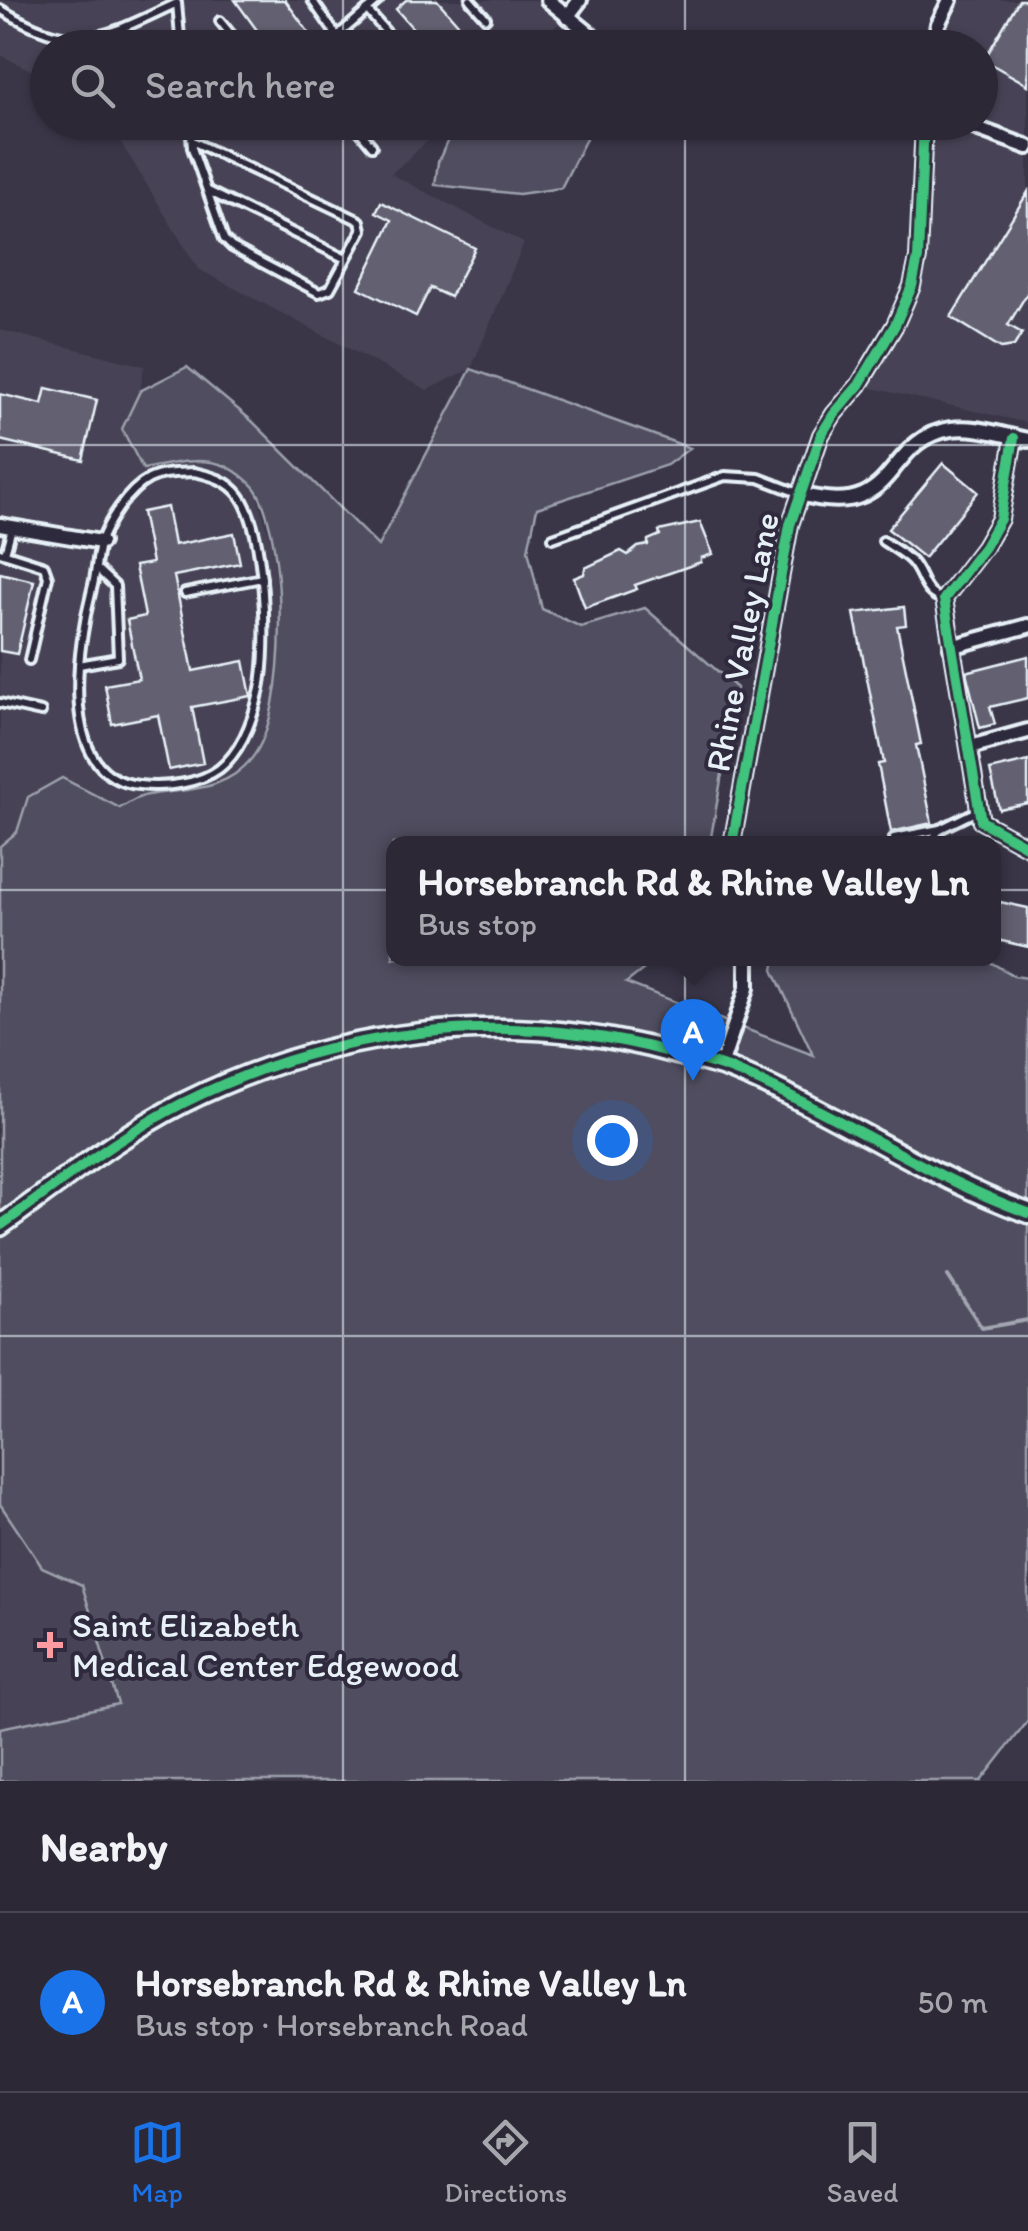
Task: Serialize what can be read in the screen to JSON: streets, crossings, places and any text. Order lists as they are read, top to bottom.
{
  "streets": {
    "street": ["Rhine Valley Lane"]
  },
  "places": {
    "health": ["Saint Elizabeth Medical Center Edgewood"]
  },
  "page": {
    "search": "Search here",
    "popup": ["Horsebranch Rd & Rhine Valley Ln", "Bus stop"],
    "pins": "A",
    "heading": "Nearby",
    "list": [
      {
        "mark": "A",
        "name": "Horsebranch Rd & Rhine Valley Ln",
        "note": "Bus stop · Horsebranch Road",
        "value": "50 m"
      }
    ],
    "nav": ["Map", "Directions", "Saved"]
  }
}
